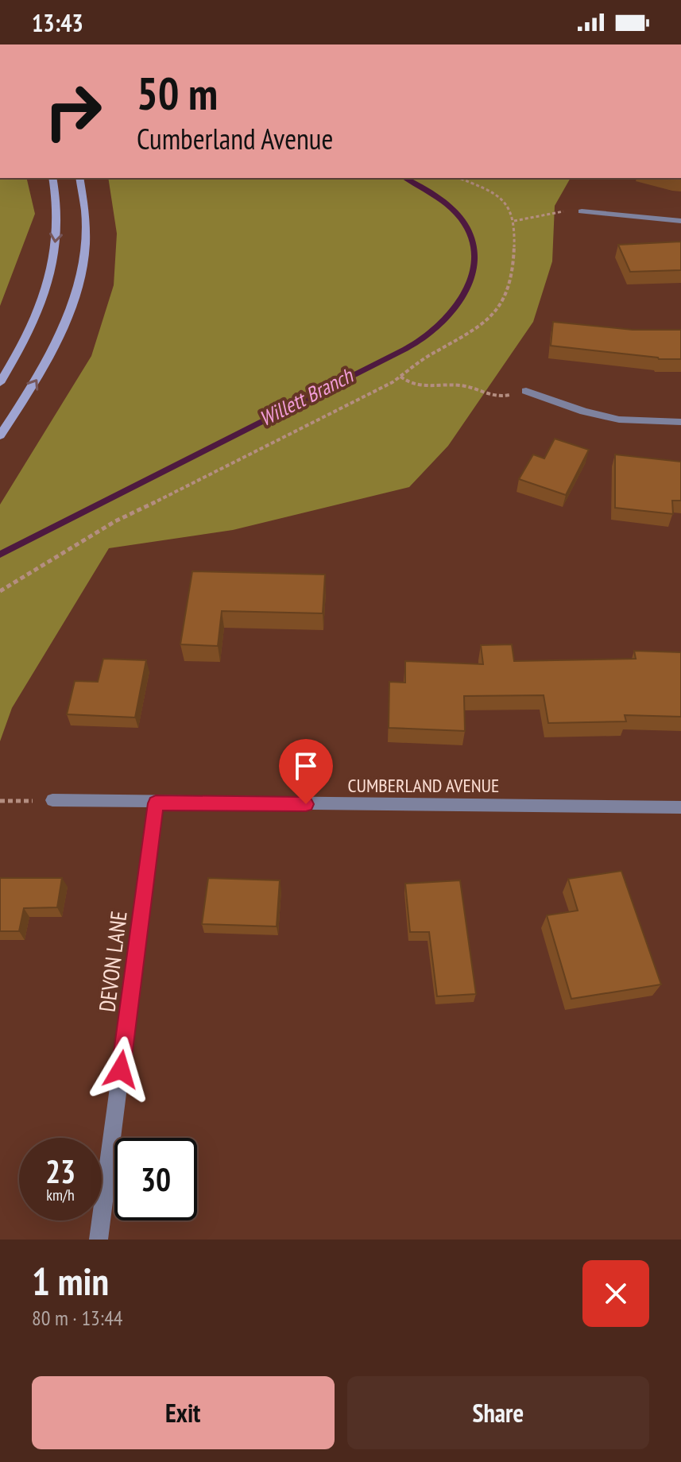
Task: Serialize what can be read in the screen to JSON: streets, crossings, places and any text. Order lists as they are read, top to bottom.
{
  "streets": {
    "street": ["CUMBERLAND AVENUE", "DEVON LANE"]
  },
  "crossings": [
    ["CUMBERLAND AVENUE", "DEVON LANE"]
  ],
  "water": ["Willett Branch"],
  "page": {
    "status": "13:43",
    "turn": ["50 m", "Cumberland Avenue"],
    "speed": "23 km/h",
    "limit": "30",
    "heading": ["1 min", "80 m · 13:44"],
    "buttons": ["Exit", "Share"]
  }
}
